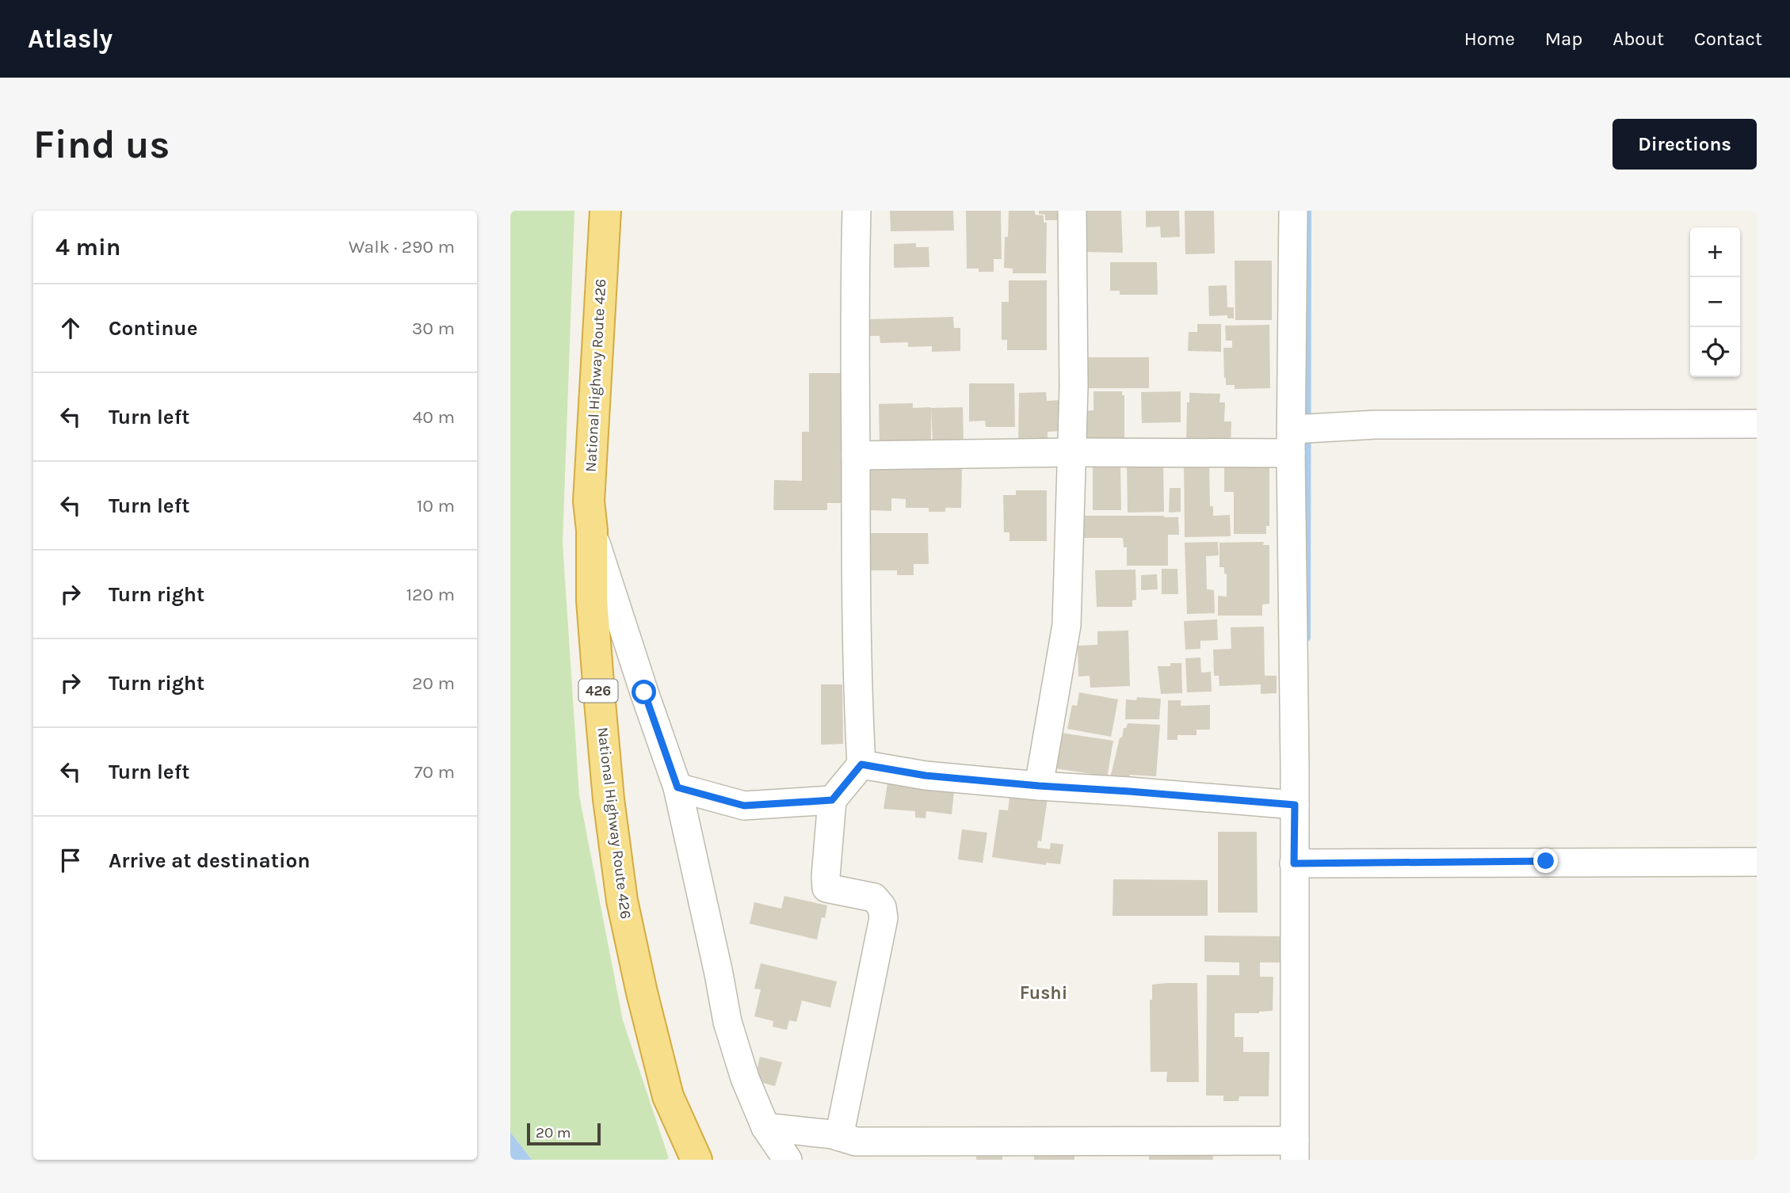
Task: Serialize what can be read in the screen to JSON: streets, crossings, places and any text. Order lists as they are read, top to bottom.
{
  "streets": {
    "highway": ["National Highway Route 426", "426"]
  },
  "districts": ["Fushi"],
  "scale_bar": "20 m",
  "page": {
    "header": "Atlasly",
    "nav": [
      "Home",
      "Map",
      "About",
      "Contact"
    ],
    "buttons": "Directions",
    "title": "Find us",
    "heading": ["4 min", "Walk · 290 m"],
    "map_buttons": ["+", "−"],
    "list": [
      ["Continue", "30 m"],
      ["Turn left", "40 m"],
      ["Turn left", "10 m"],
      ["Turn right", "120 m"],
      ["Turn right", "20 m"],
      ["Turn left", "70 m"],
      "Arrive at destination"
    ],
    "scale": "20 m"
  }
}
